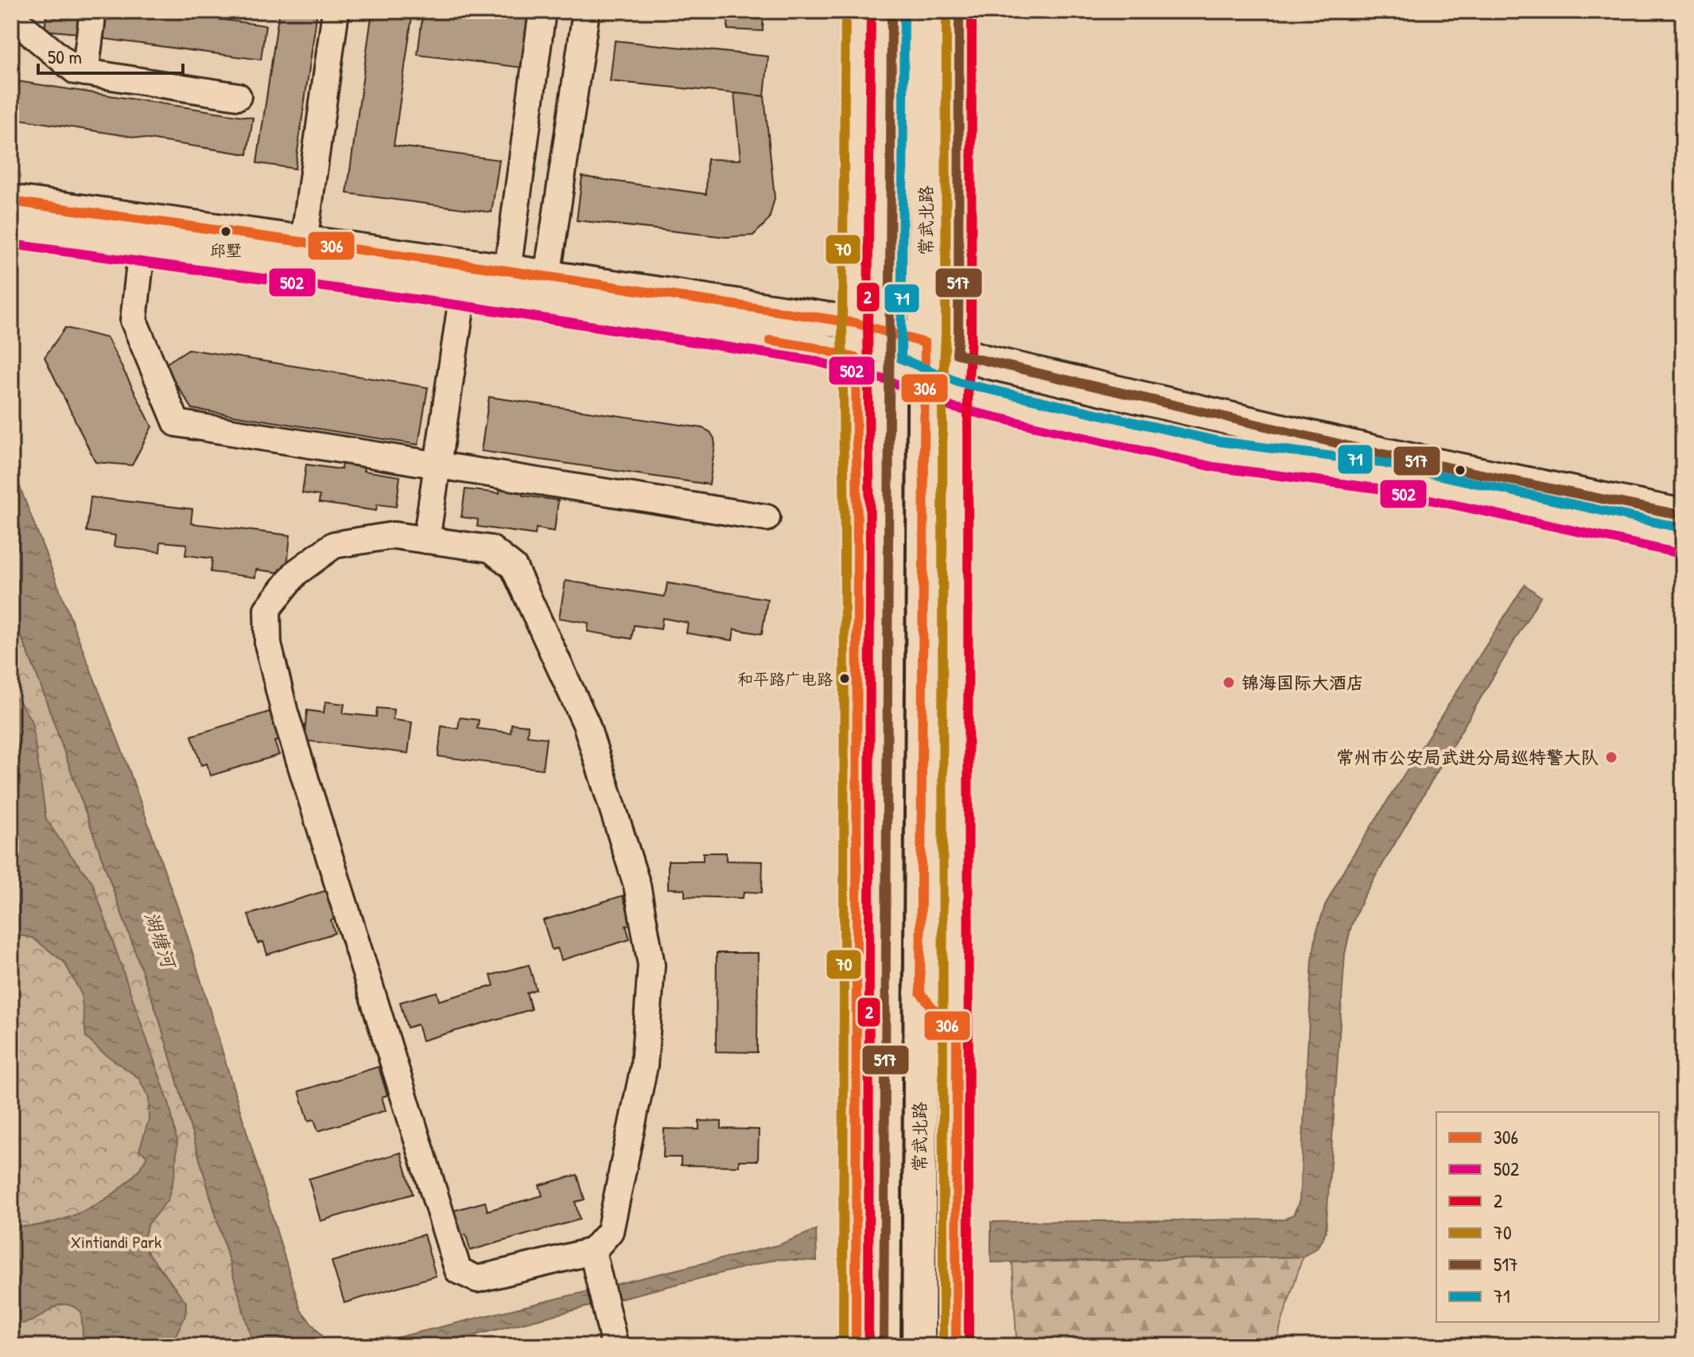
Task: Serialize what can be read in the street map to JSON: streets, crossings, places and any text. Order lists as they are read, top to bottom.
{
  "streets": {
    "main road": ["常武北路"]
  },
  "water": ["湖塘河"],
  "parks": ["Xintiandi Park"],
  "places": [
    "邱墅",
    "和平路广电路",
    "锦海国际大酒店",
    "常州市公安局武进分局巡特警大队"
  ],
  "lines": [
    "transit line 2",
    "transit line 70",
    "transit line 517",
    "transit line 71",
    "transit line 306",
    "transit line 502"
  ],
  "legend": [
    "306",
    "502",
    "2",
    "70",
    "517",
    "71"
  ],
  "scale_bar": "50 m"
}
